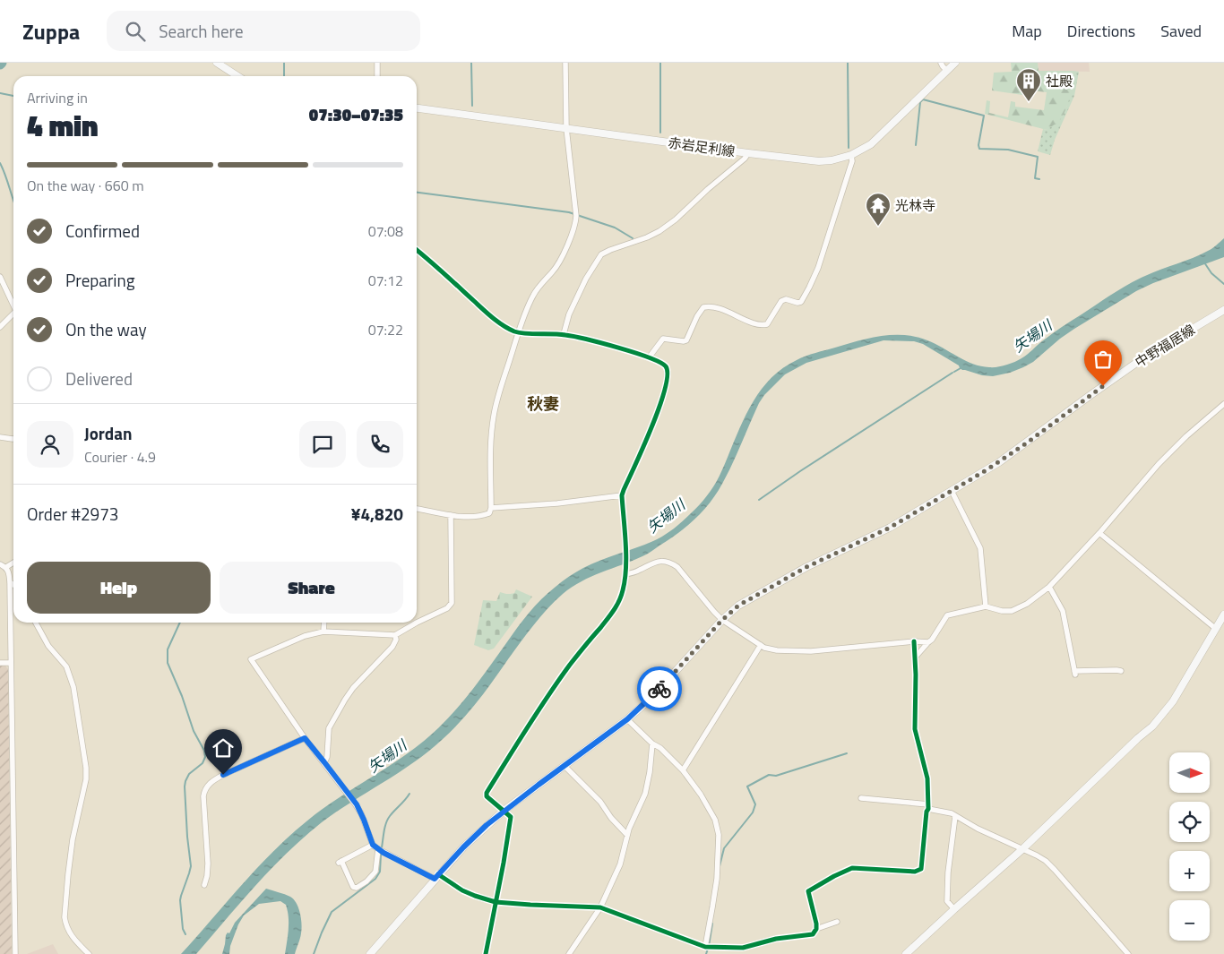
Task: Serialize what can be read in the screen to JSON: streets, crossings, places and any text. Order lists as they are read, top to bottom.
{
  "streets": {
    "main road": ["赤岩足利線", "中野福居線"]
  },
  "districts": ["秋妻"],
  "water": ["矢場川"],
  "places": {
    "building": ["社殿"],
    "temple": ["光林寺"]
  },
  "north": "right",
  "page": {
    "header": "Zuppa",
    "search": "Search here",
    "nav": ["Map", "Directions", "Saved"],
    "heading": ["4 min", "Arriving in", "07:30–07:35"],
    "panel": [
      "Jordan",
      "Courier · 4.9",
      "Order #2973",
      "¥4,820"
    ],
    "bar": "On the way · 660 m",
    "list": [
      ["Confirmed", "07:08"],
      ["Preparing", "07:12"],
      ["On the way", "07:22"],
      "Delivered"
    ],
    "buttons": ["Help", "Share"],
    "map_buttons": ["+", "−"]
  }
}
